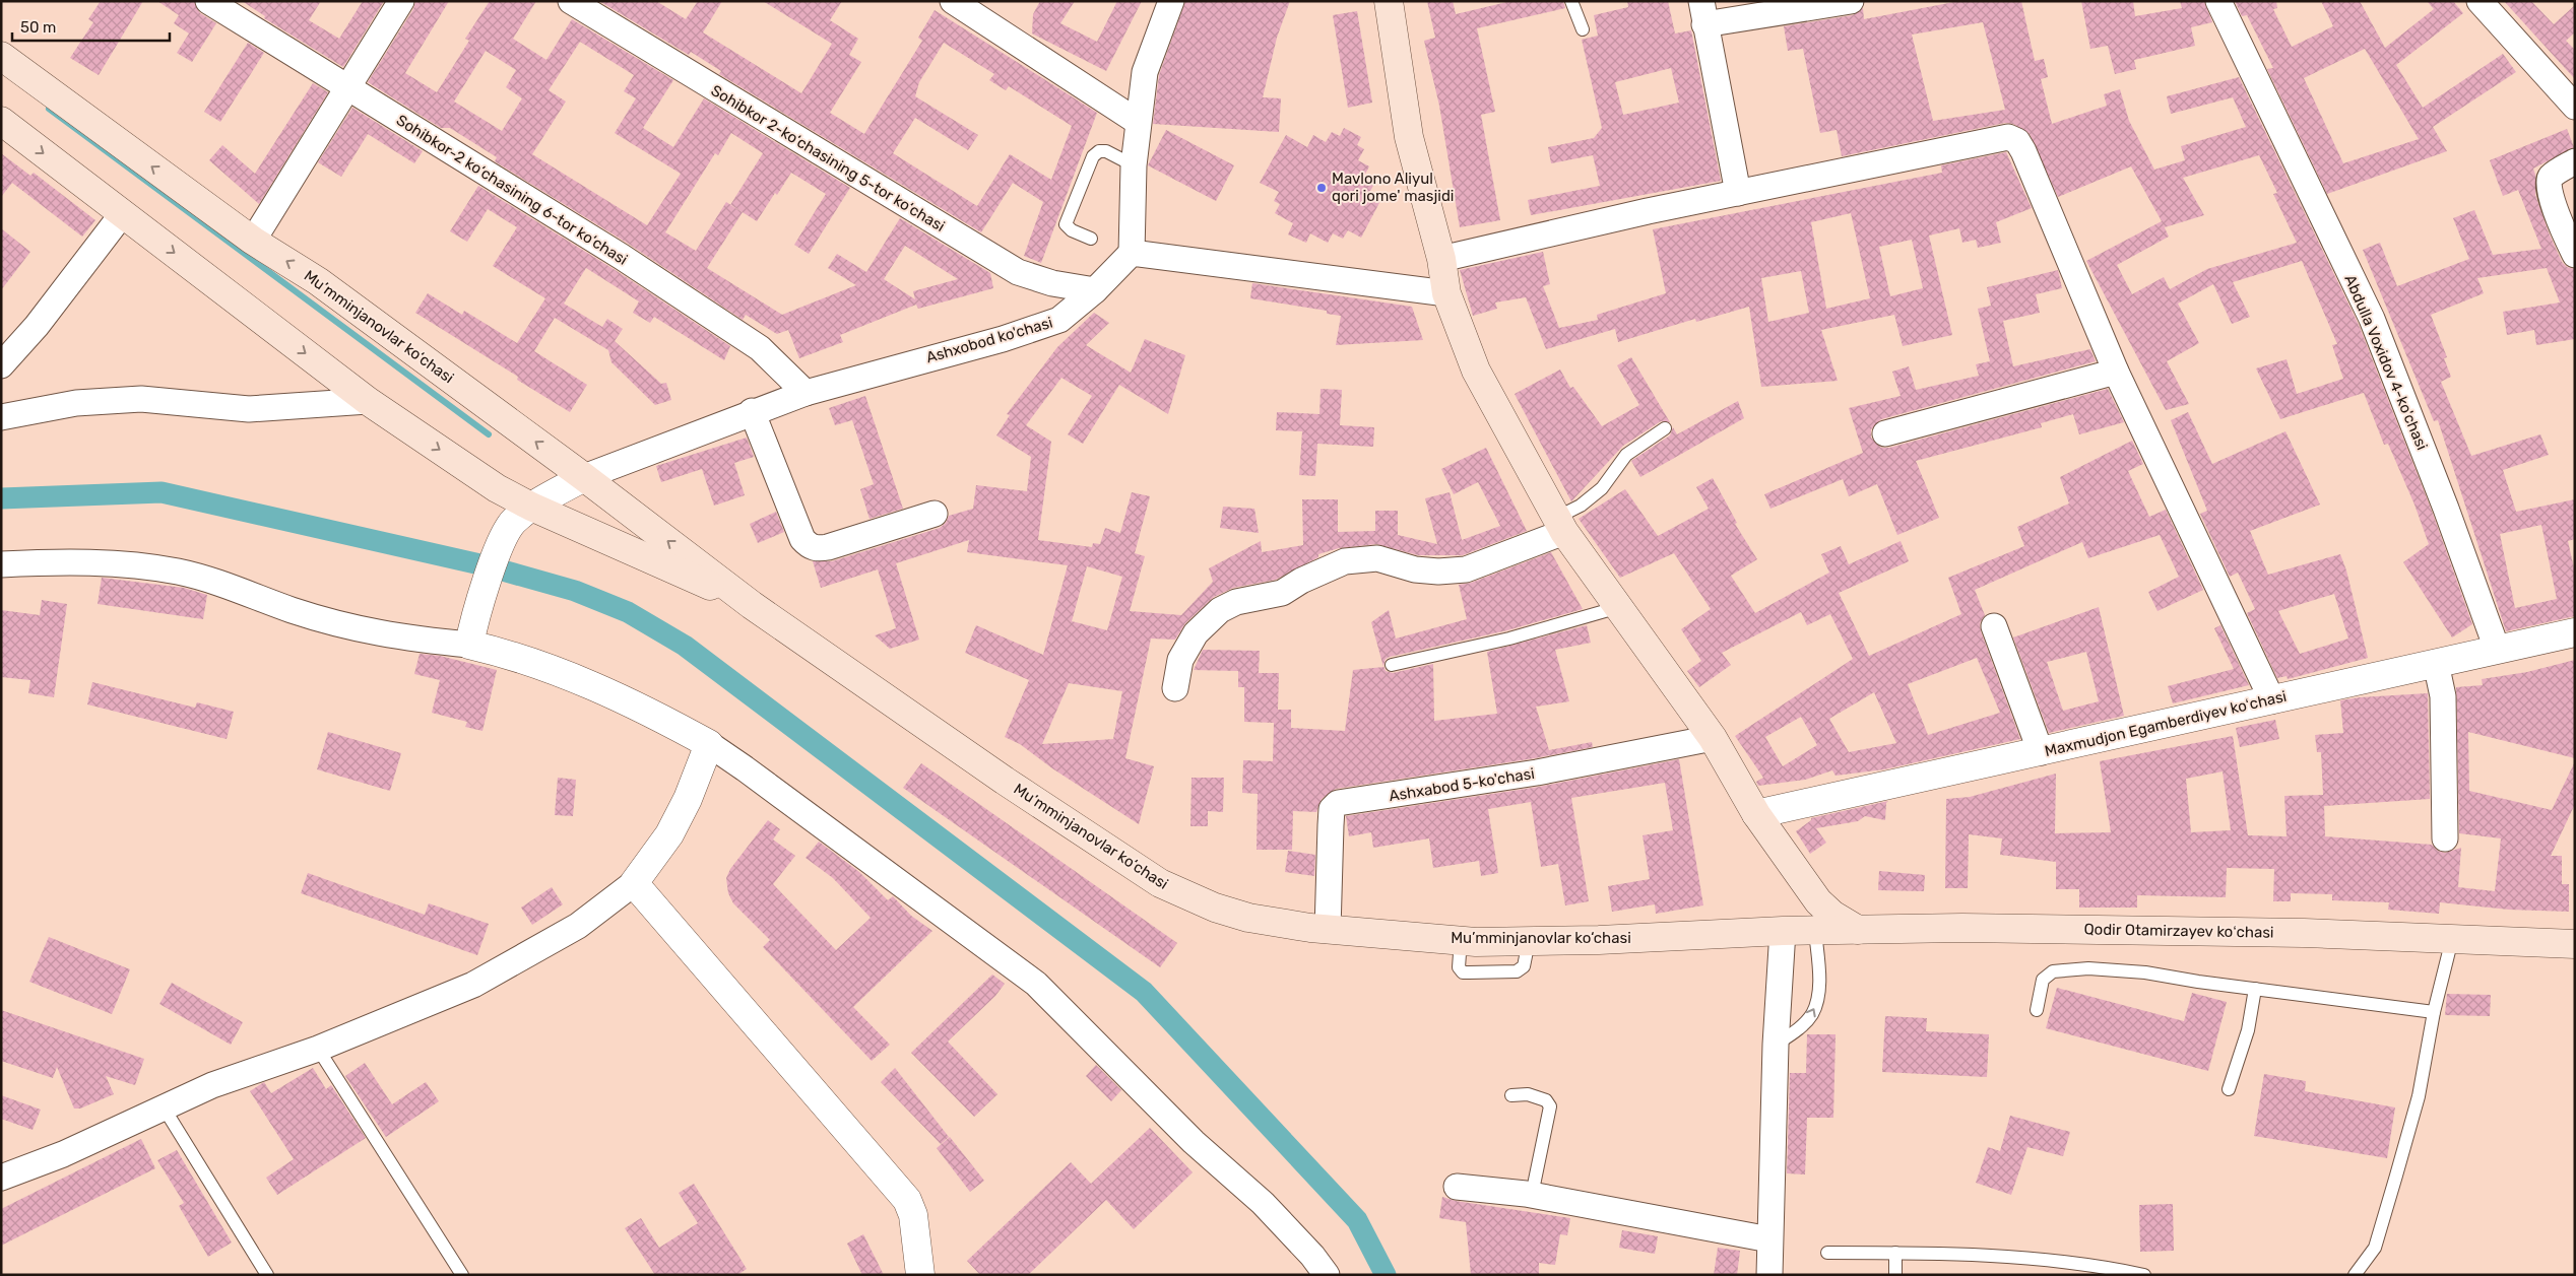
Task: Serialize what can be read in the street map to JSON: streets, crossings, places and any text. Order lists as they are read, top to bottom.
{
  "streets": {
    "main road": ["Mu’mminjanovlar ko‘chasi", "Qodir Otamirzayev koʻchasi"],
    "street": [
      "Sohibkor 2-ko‘chasining 5-tor ko‘chasi",
      "Sohibkor-2 ko‘chasining 6-tor ko‘chasi",
      "Ashxobod ko'chasi",
      "Abdulla Voxidov 4-ko'chasi",
      "Maxmudjon Egamberdiyev koʻchasi",
      "Ashxabod 5-ko'chasi"
    ]
  },
  "crossings": [
    ["Sohibkor 2-ko‘chasining 5-tor ko‘chasi", "Ashxobod ko'chasi"],
    ["Sohibkor-2 ko‘chasining 6-tor ko‘chasi", "Ashxobod ko'chasi"],
    ["Mu’mminjanovlar ko‘chasi", "Ashxobod ko'chasi"],
    ["Mu’mminjanovlar ko‘chasi", "Ashxabod 5-ko'chasi"],
    ["Mu’mminjanovlar ko‘chasi", "Qodir Otamirzayev koʻchasi"],
    ["Abdulla Voxidov 4-ko'chasi", "Maxmudjon Egamberdiyev koʻchasi"]
  ],
  "places": ["Mavlono Aliyul qori jome' masjidi"],
  "scale_bar": "50 m"
}
